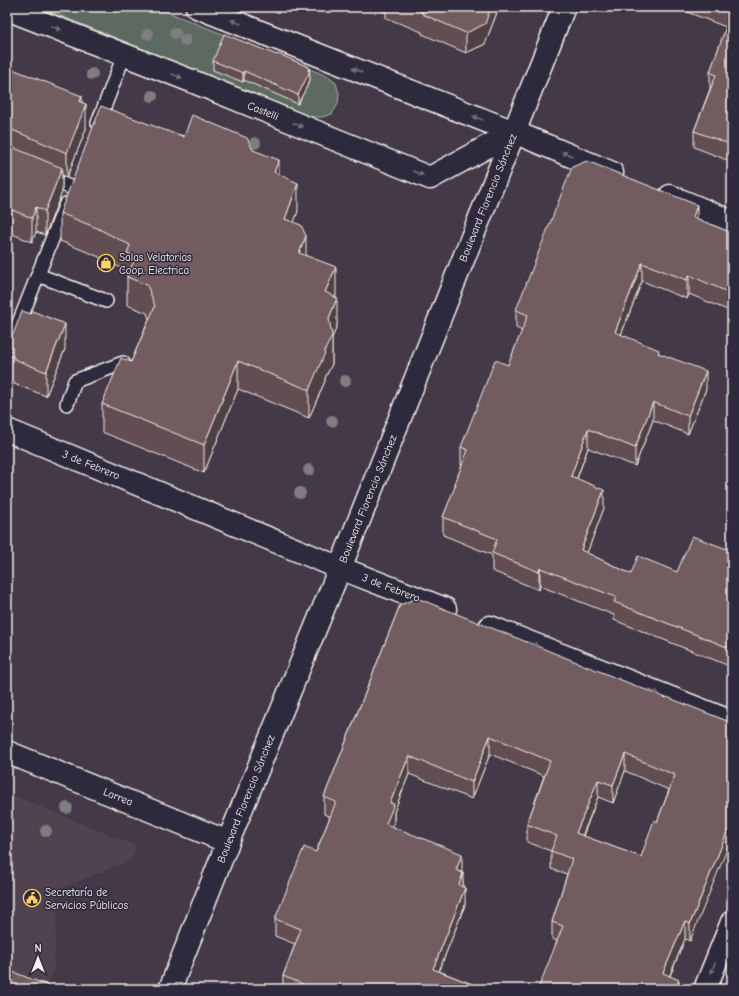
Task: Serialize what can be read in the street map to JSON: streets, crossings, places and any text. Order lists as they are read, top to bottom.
{
  "streets": {
    "street": [
      "Castelli",
      "Boulevard Florencio Sánchez",
      "3 de Febrero",
      "Larrea"
    ]
  },
  "crossings": [
    ["Castelli", "Boulevard Florencio Sánchez"],
    ["Boulevard Florencio Sánchez", "3 de Febrero"],
    ["Boulevard Florencio Sánchez", "Larrea"]
  ],
  "one_way": ["3 de Febrero"],
  "places": {
    "shop": ["Salas Velatorias Coop. Electrica"],
    "public building": ["Secretaría de Servicios Públicos"]
  },
  "north": "top"
}
